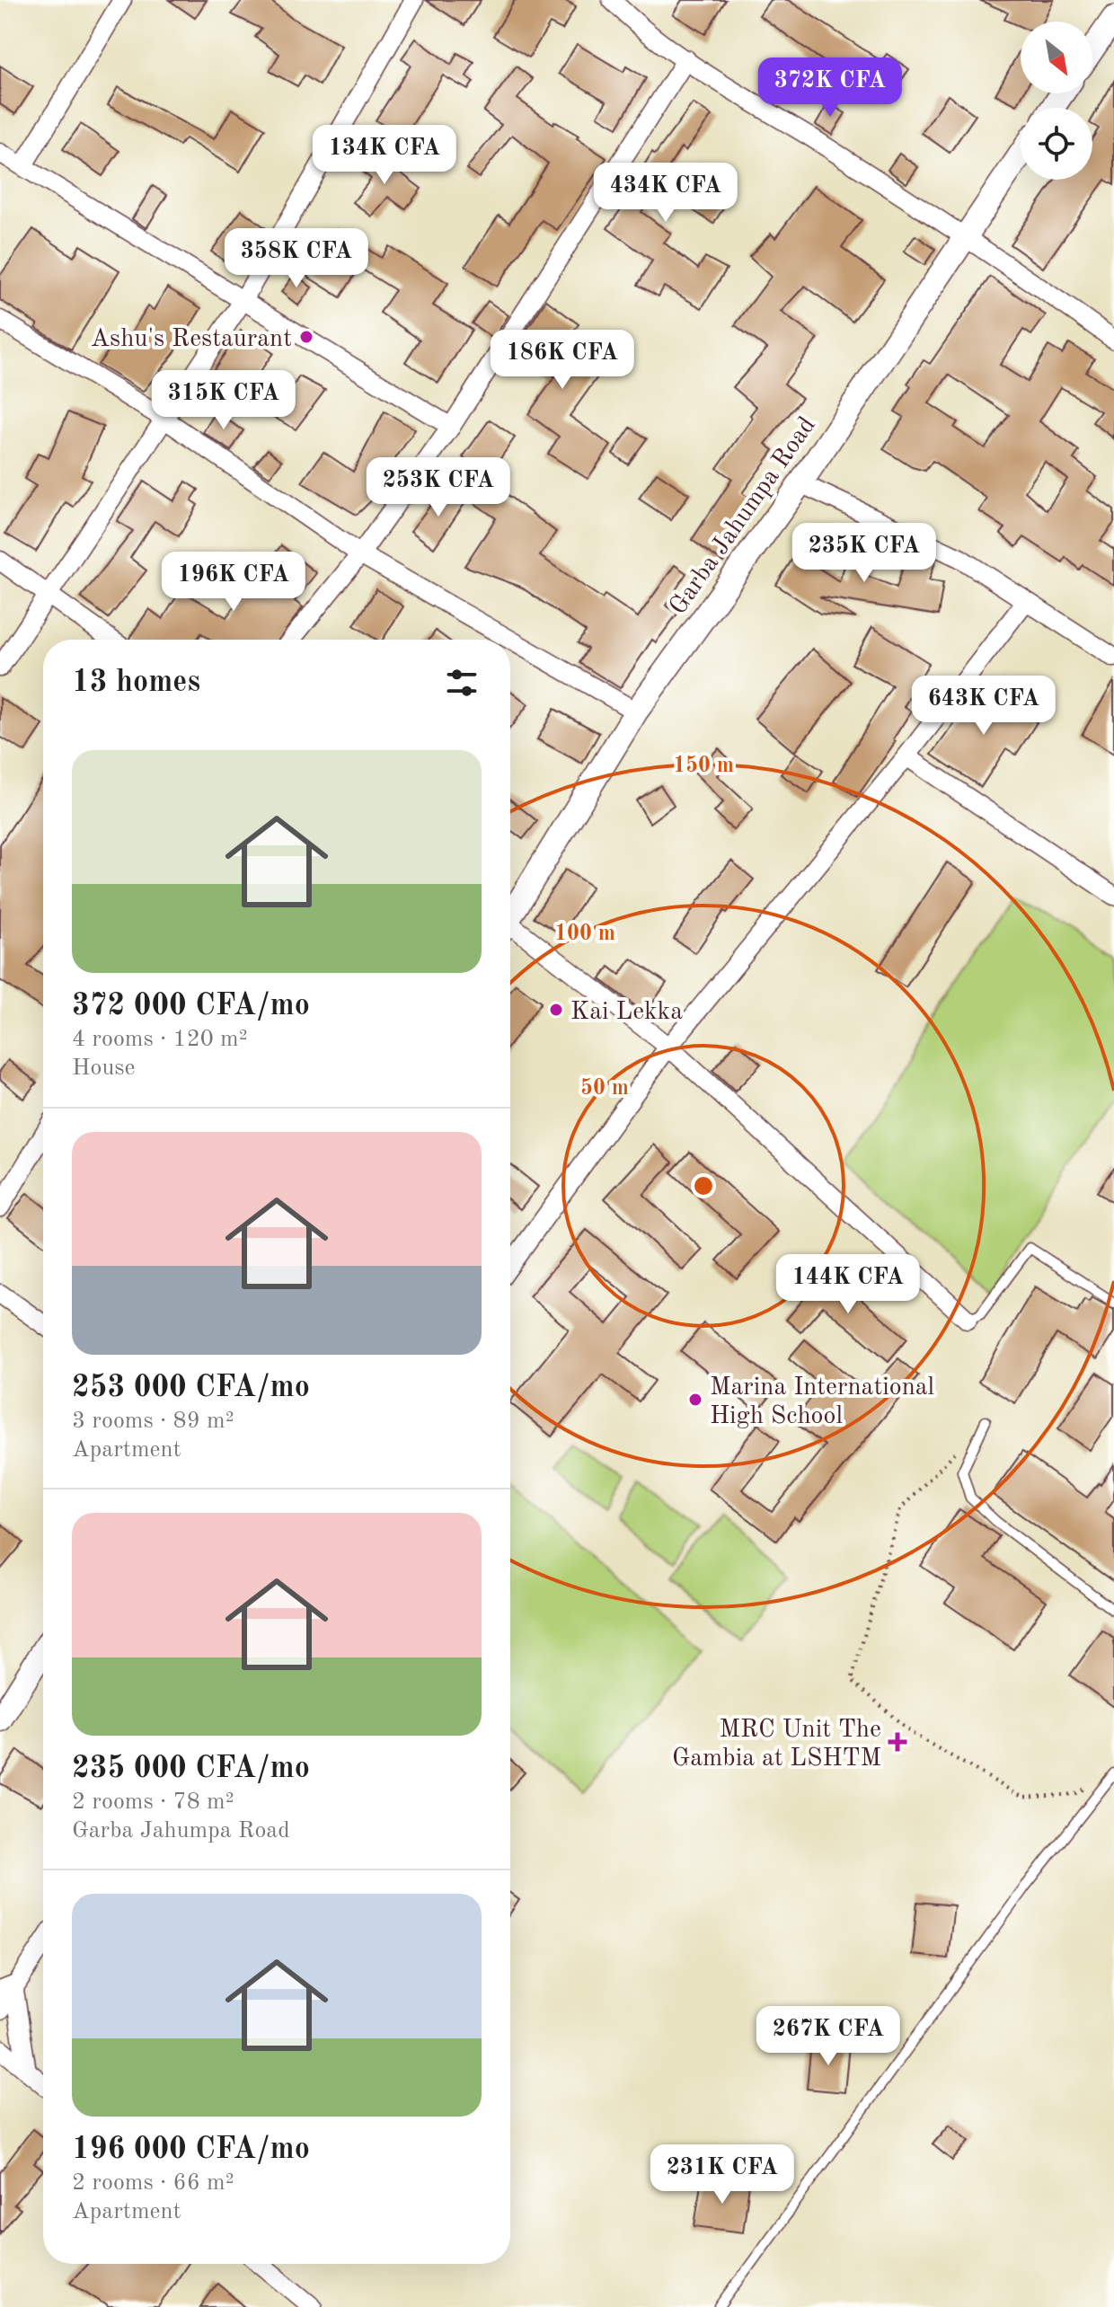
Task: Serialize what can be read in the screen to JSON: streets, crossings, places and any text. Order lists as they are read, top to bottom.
{
  "streets": {
    "street": ["Garba Jahumpa Road"]
  },
  "places": {
    "other": ["Ashu's Restaurant", "Kai Lekka", "Marina International High School"],
    "health": ["MRC Unit The Gambia at LSHTM"]
  },
  "north": "bottom right",
  "page": {
    "price": [
      "372K CFA",
      "134K CFA",
      "434K CFA",
      "358K CFA",
      "186K CFA",
      "315K CFA",
      "253K CFA",
      "235K CFA",
      "196K CFA",
      "643K CFA",
      "144K CFA",
      "267K CFA",
      "231K CFA"
    ],
    "heading": "13 homes",
    "list": [
      {
        "name": "372 000 CFA/mo",
        "note": "4 rooms · 120 m² · House"
      },
      {
        "name": "253 000 CFA/mo",
        "note": "3 rooms · 89 m² · Apartment"
      },
      {
        "name": "235 000 CFA/mo",
        "note": "2 rooms · 78 m² · Garba Jahumpa Road"
      },
      {
        "name": "196 000 CFA/mo",
        "note": "2 rooms · 66 m² · Apartment"
      }
    ]
  },
  "rings": ["150 m", "100 m", "50 m"]
}
